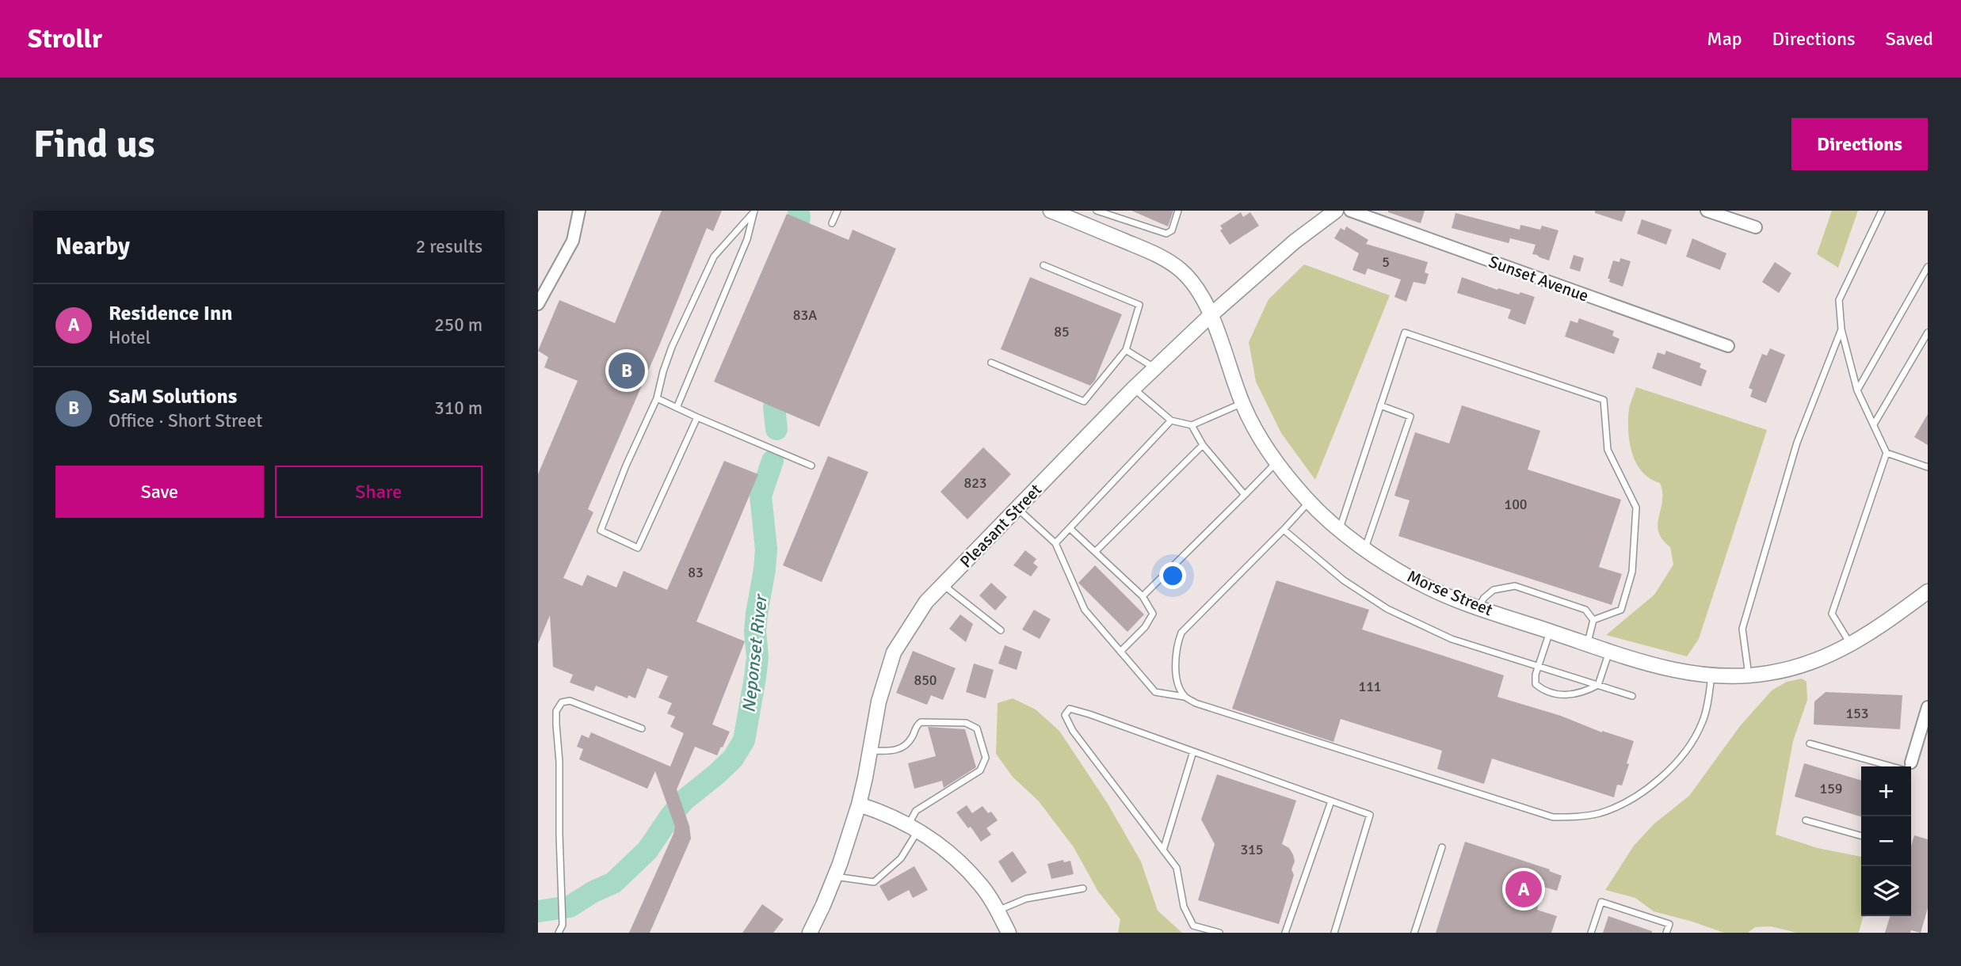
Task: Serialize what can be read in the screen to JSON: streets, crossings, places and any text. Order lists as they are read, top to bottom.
{
  "streets": {
    "street": ["Sunset Avenue", "Pleasant Street", "Morse Street"]
  },
  "crossings": [
    ["Pleasant Street", "Morse Street"]
  ],
  "water": ["Neponset River"],
  "house_numbers": [
    "5",
    "83A",
    "85",
    "823",
    "100",
    "83",
    "850",
    "111",
    "153",
    "159",
    "315"
  ],
  "page": {
    "header": "Strollr",
    "nav": ["Map", "Directions", "Saved"],
    "buttons": [
      "Directions",
      ["Save", "Share"]
    ],
    "title": "Find us",
    "heading": ["Nearby", "2 results"],
    "list": [
      {
        "mark": "A",
        "name": "Residence Inn",
        "note": "Hotel",
        "value": "250 m"
      },
      {
        "mark": "B",
        "name": "SaM Solutions",
        "note": "Office · Short Street",
        "value": "310 m"
      }
    ],
    "pins": ["B", "A"],
    "map_buttons": ["+", "−"]
  }
}
